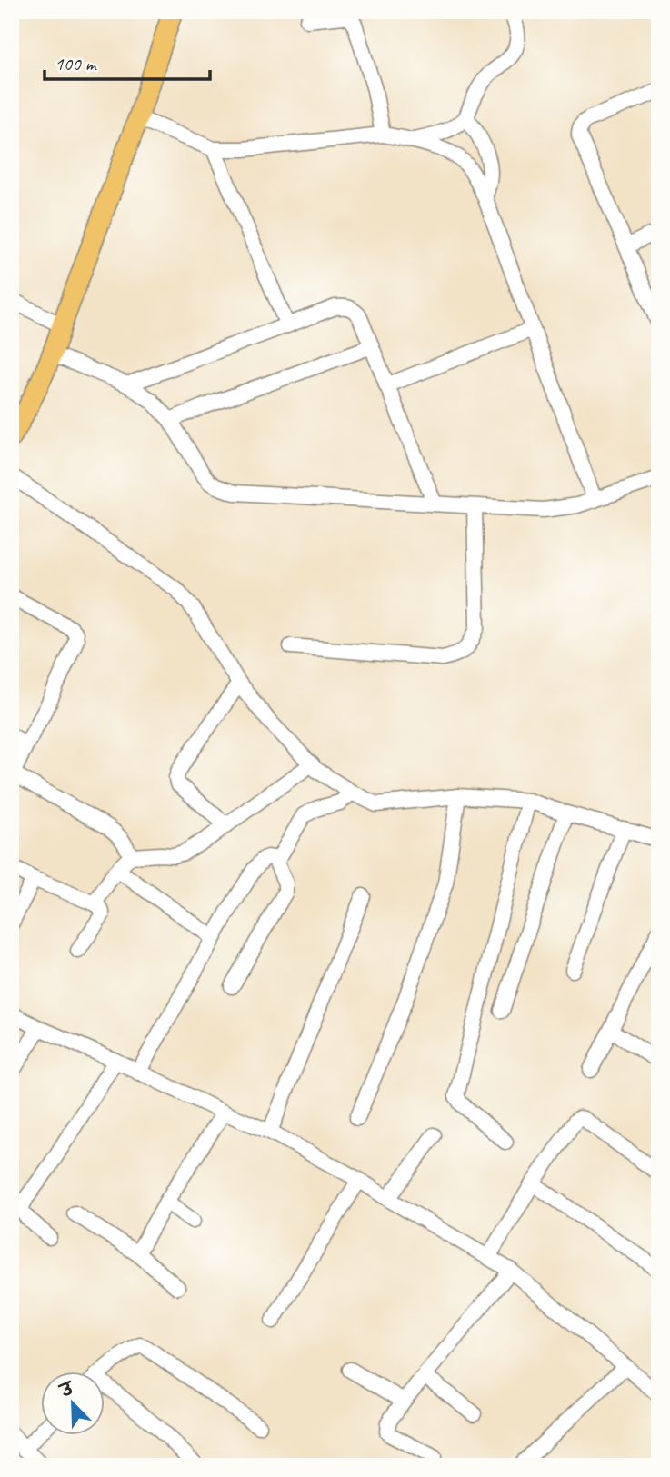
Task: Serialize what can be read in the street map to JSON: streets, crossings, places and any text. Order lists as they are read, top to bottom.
{
  "scale_bar": "100 m",
  "north": "top left"
}
